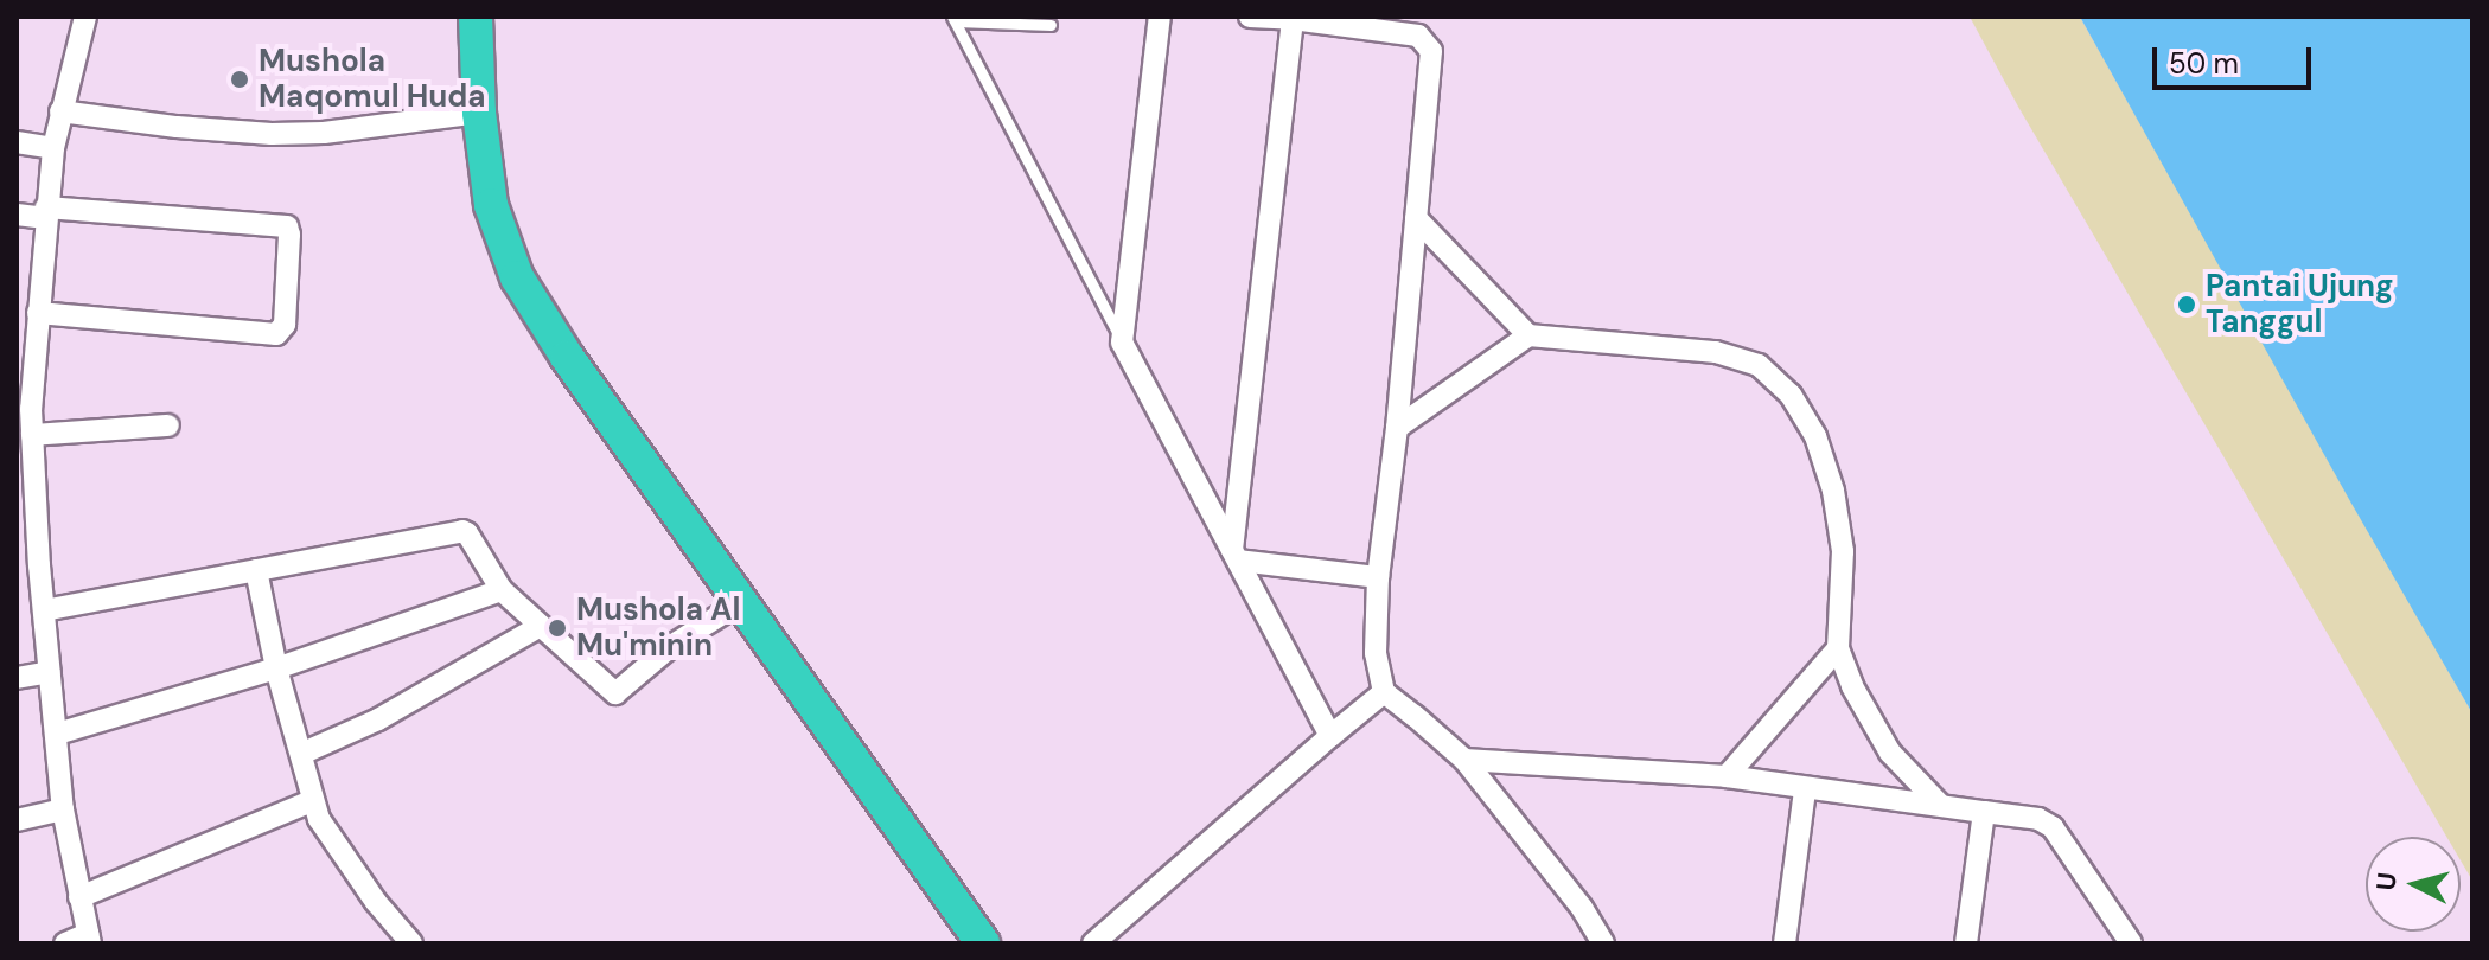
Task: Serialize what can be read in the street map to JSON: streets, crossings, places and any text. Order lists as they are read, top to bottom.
{
  "places": ["Mushola Maqomul Huda", "Pantai Ujung Tanggul", "Mushola Al Mu'minin"],
  "scale_bar": "50 m",
  "north": "left"
}
